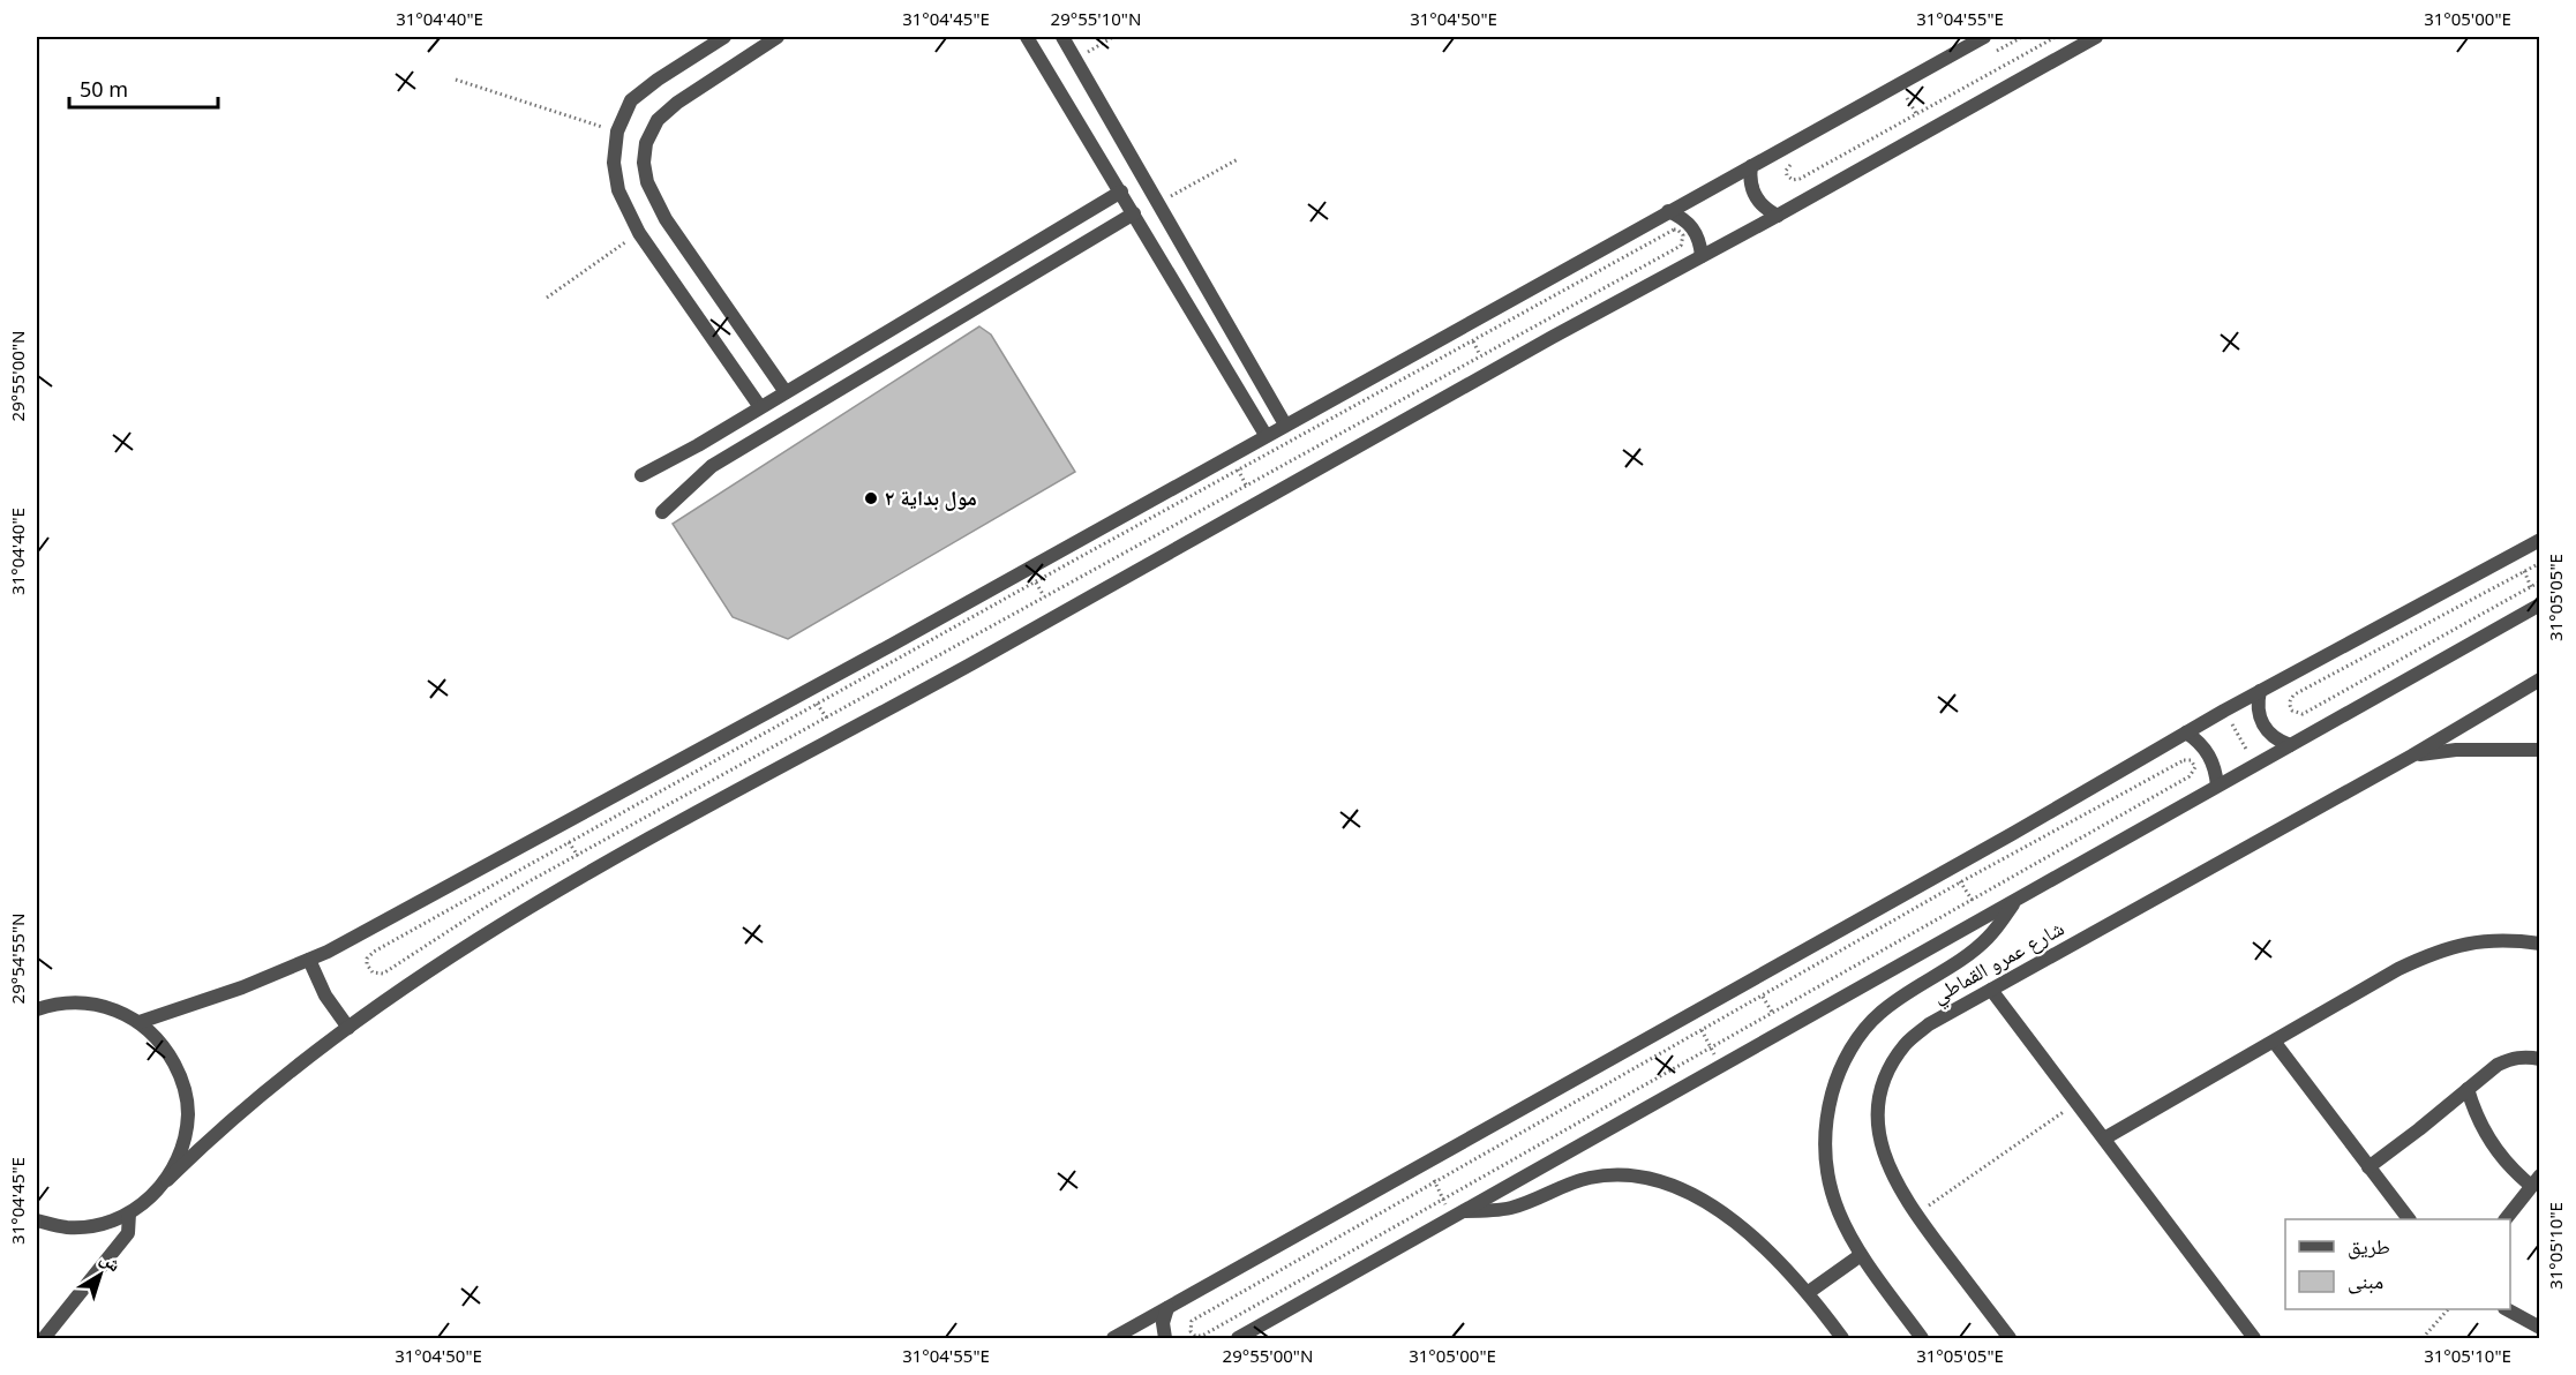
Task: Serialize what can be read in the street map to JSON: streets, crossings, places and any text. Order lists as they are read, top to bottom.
{
  "streets": {
    "street": ["شارع عمرو القماطي"]
  },
  "places": ["مول بداية ۲"],
  "legend": ["طريق", "مبنى"],
  "scale_bar": "50 m",
  "north": "top right",
  "coordinates": [
    "31°04'40\"E",
    "31°04'45\"E",
    "29°55'10\"N",
    "31°04'50\"E",
    "31°04'55\"E",
    "31°05'00\"E",
    "29°55'00\"N",
    "31°05'05\"E",
    "29°54'55\"N",
    "31°05'10\"E"
  ]
}
